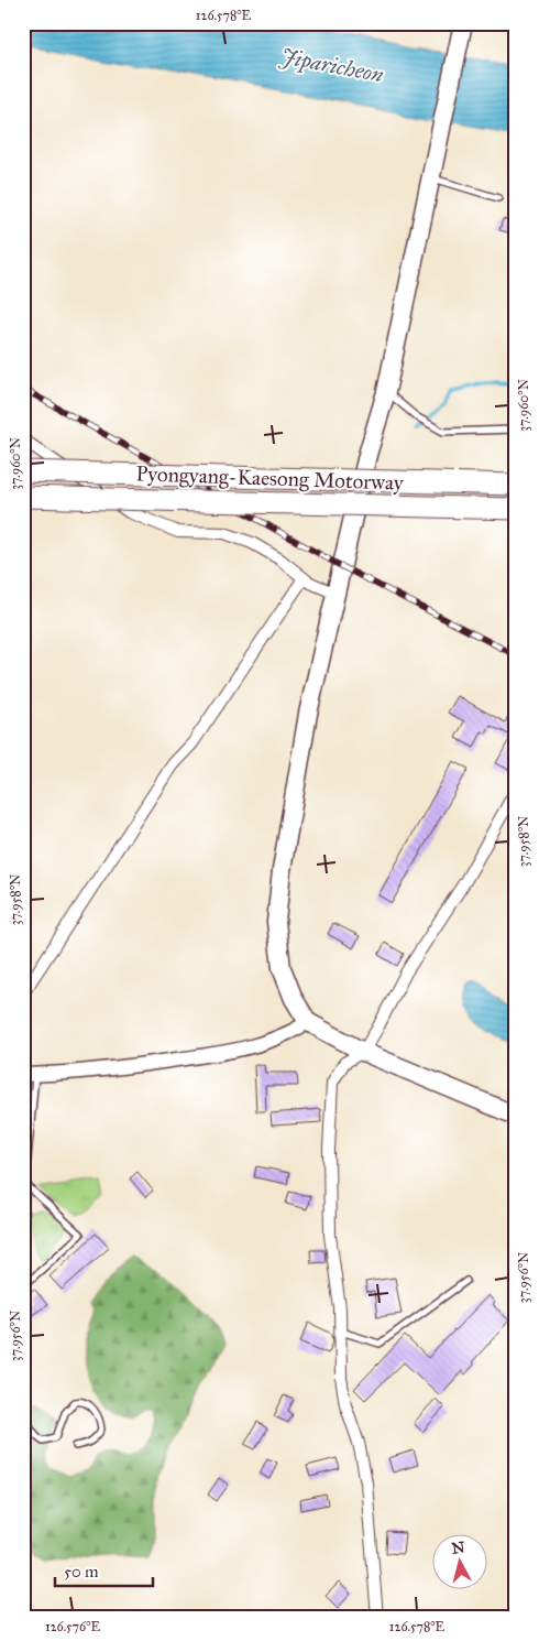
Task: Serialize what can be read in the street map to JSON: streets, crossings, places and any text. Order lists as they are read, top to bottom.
{
  "streets": {
    "highway": ["Pyongyang-Kaesong Motorway"]
  },
  "water": ["Jiparicheon"],
  "scale_bar": "50 m",
  "north": "top",
  "coordinates": [
    "126.578°E",
    "37.960°N",
    "37.958°N",
    "37.956°N",
    "126.576°E"
  ]
}
